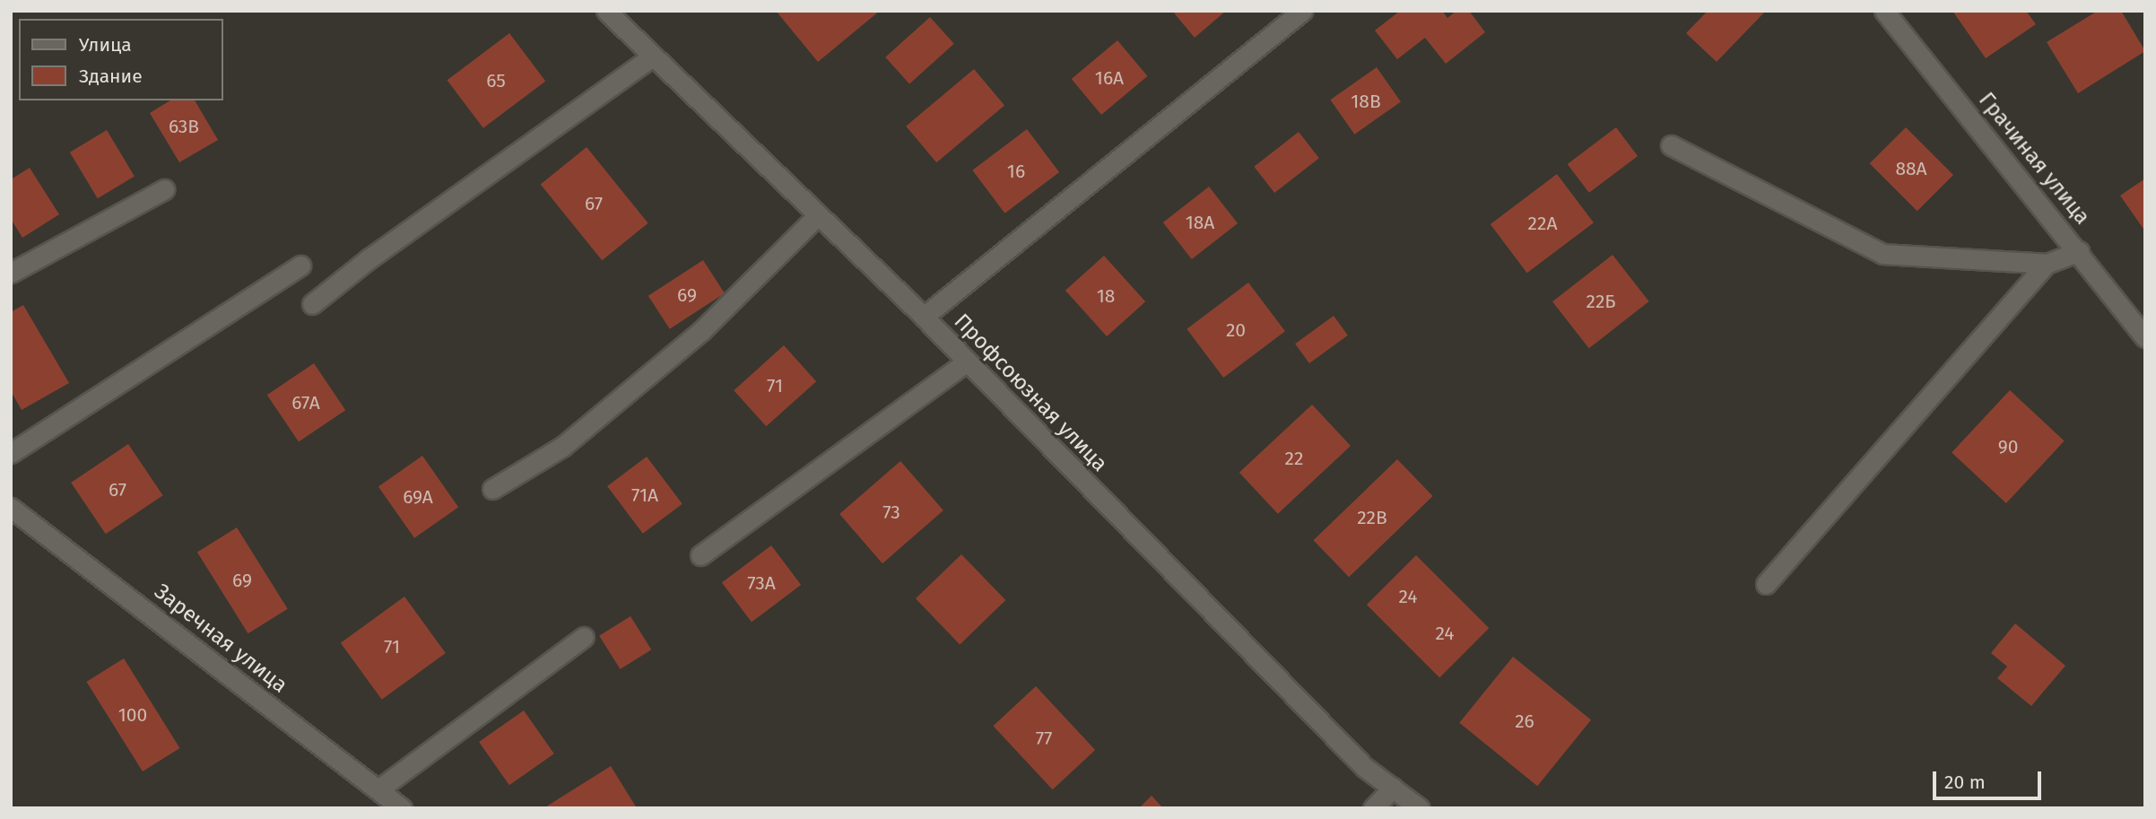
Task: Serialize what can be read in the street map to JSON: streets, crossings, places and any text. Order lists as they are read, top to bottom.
{
  "streets": {
    "street": ["Грачиная улица", "Профсоюзная улица", "Заречная улица"]
  },
  "house_numbers": [
    "16А",
    "65",
    "18В",
    "63В",
    "88А",
    "16",
    "67",
    "18А",
    "22А",
    "69",
    "18",
    "22Б",
    "20",
    "71",
    "67А",
    "90",
    "22",
    "67",
    "71А",
    "69А",
    "73",
    "22В",
    "69",
    "73А",
    "24",
    "24",
    "71",
    "100",
    "26",
    "77"
  ],
  "legend": ["Улица", "Здание"],
  "scale_bar": "20 m"
}
